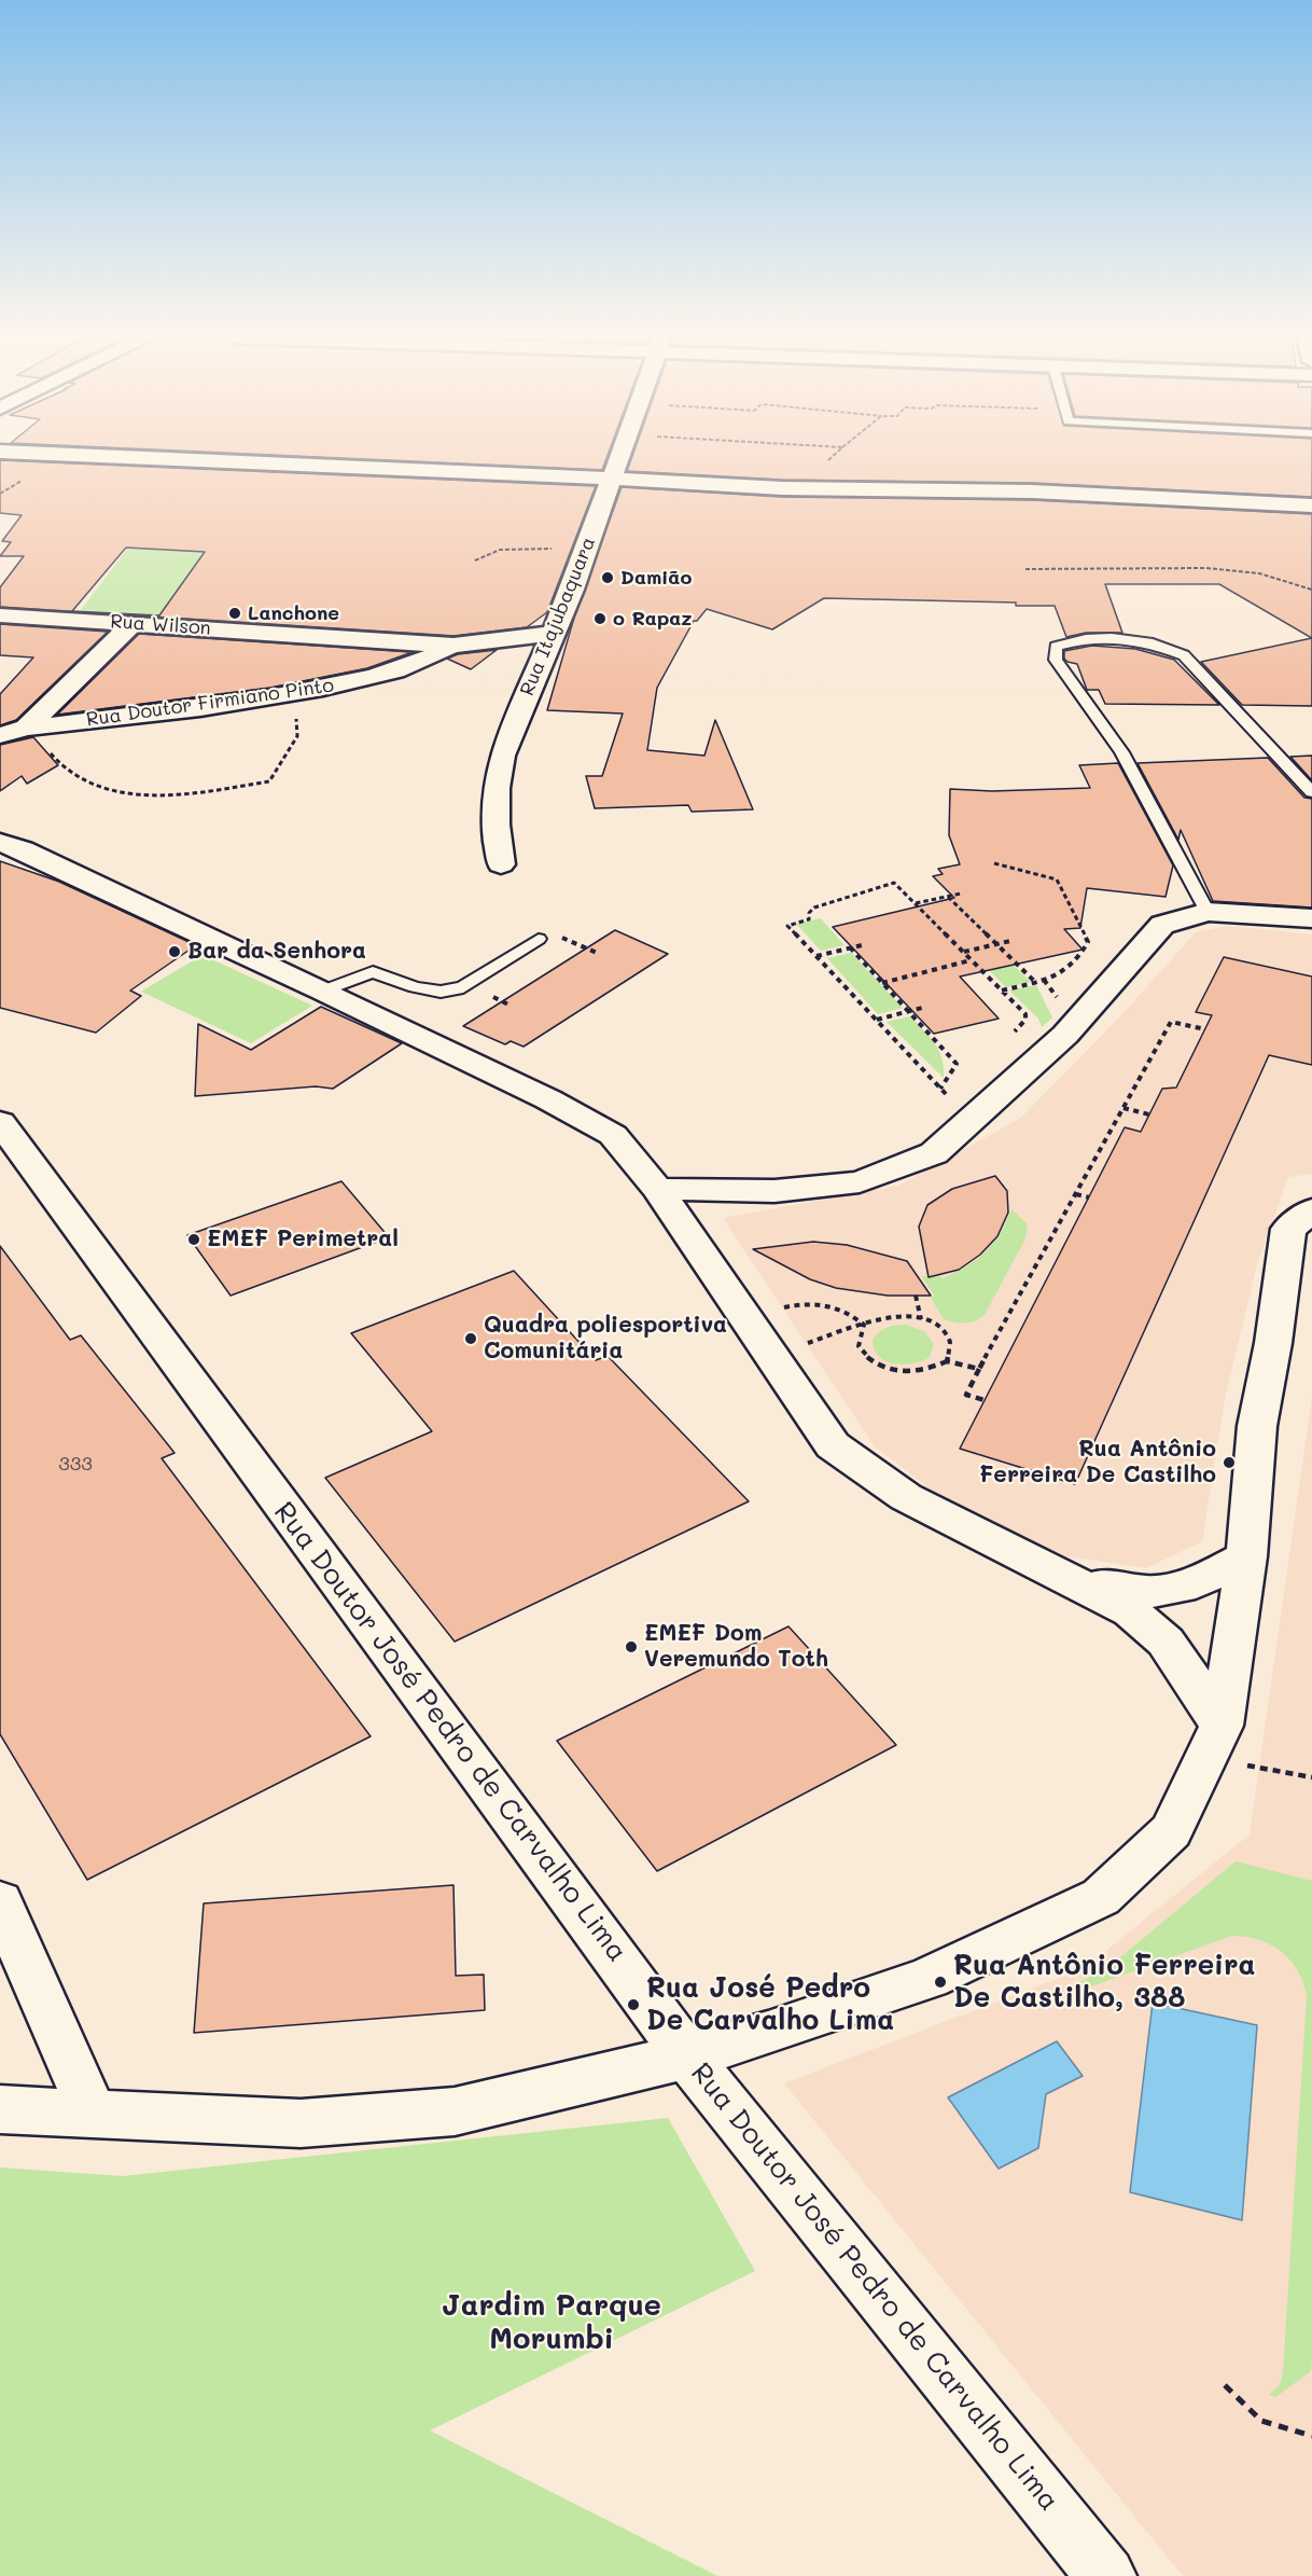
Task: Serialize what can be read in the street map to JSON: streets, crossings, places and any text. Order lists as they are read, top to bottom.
{
  "streets": {
    "street": [
      "Rua Itajubaquara",
      "Rua Wilson",
      "Rua Doutor Firmiano Pinto",
      "Rua Doutor José Pedro de Carvalho Lima"
    ]
  },
  "crossings": [
    ["Rua Itajubaquara", "Rua Wilson"],
    ["Rua Wilson", "Rua Doutor Firmiano Pinto"]
  ],
  "districts": ["Jardim Parque Morumbi"],
  "places": [
    "Damião",
    "Lanchone",
    "o Rapaz",
    "Bar da Senhora",
    "EMEF Perimetral",
    "Quadra poliesportiva Comunitária",
    "Rua Antônio Ferreira De Castilho",
    "EMEF Dom Veremundo Toth",
    "Rua Antônio Ferreira De Castilho, 388",
    "Rua José Pedro De Carvalho Lima"
  ],
  "house_numbers": ["333"]
}
